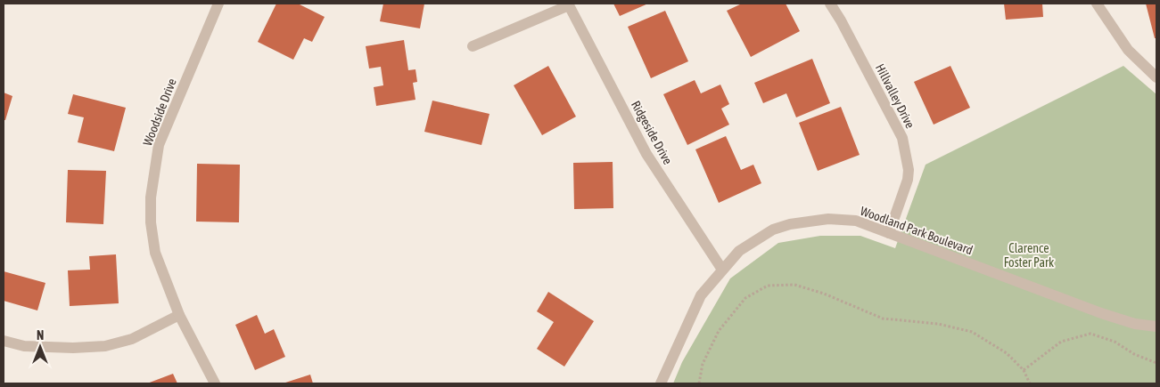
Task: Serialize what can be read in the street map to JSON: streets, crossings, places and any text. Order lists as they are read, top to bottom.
{
  "streets": {
    "street": [
      "Hillvalley Drive",
      "Woodside Drive",
      "Ridgeside Drive",
      "Woodland Park Boulevard"
    ]
  },
  "crossings": [
    ["Hillvalley Drive", "Woodland Park Boulevard"],
    ["Ridgeside Drive", "Woodland Park Boulevard"]
  ],
  "parks": ["Clarence Foster Park"],
  "north": "top"
}
